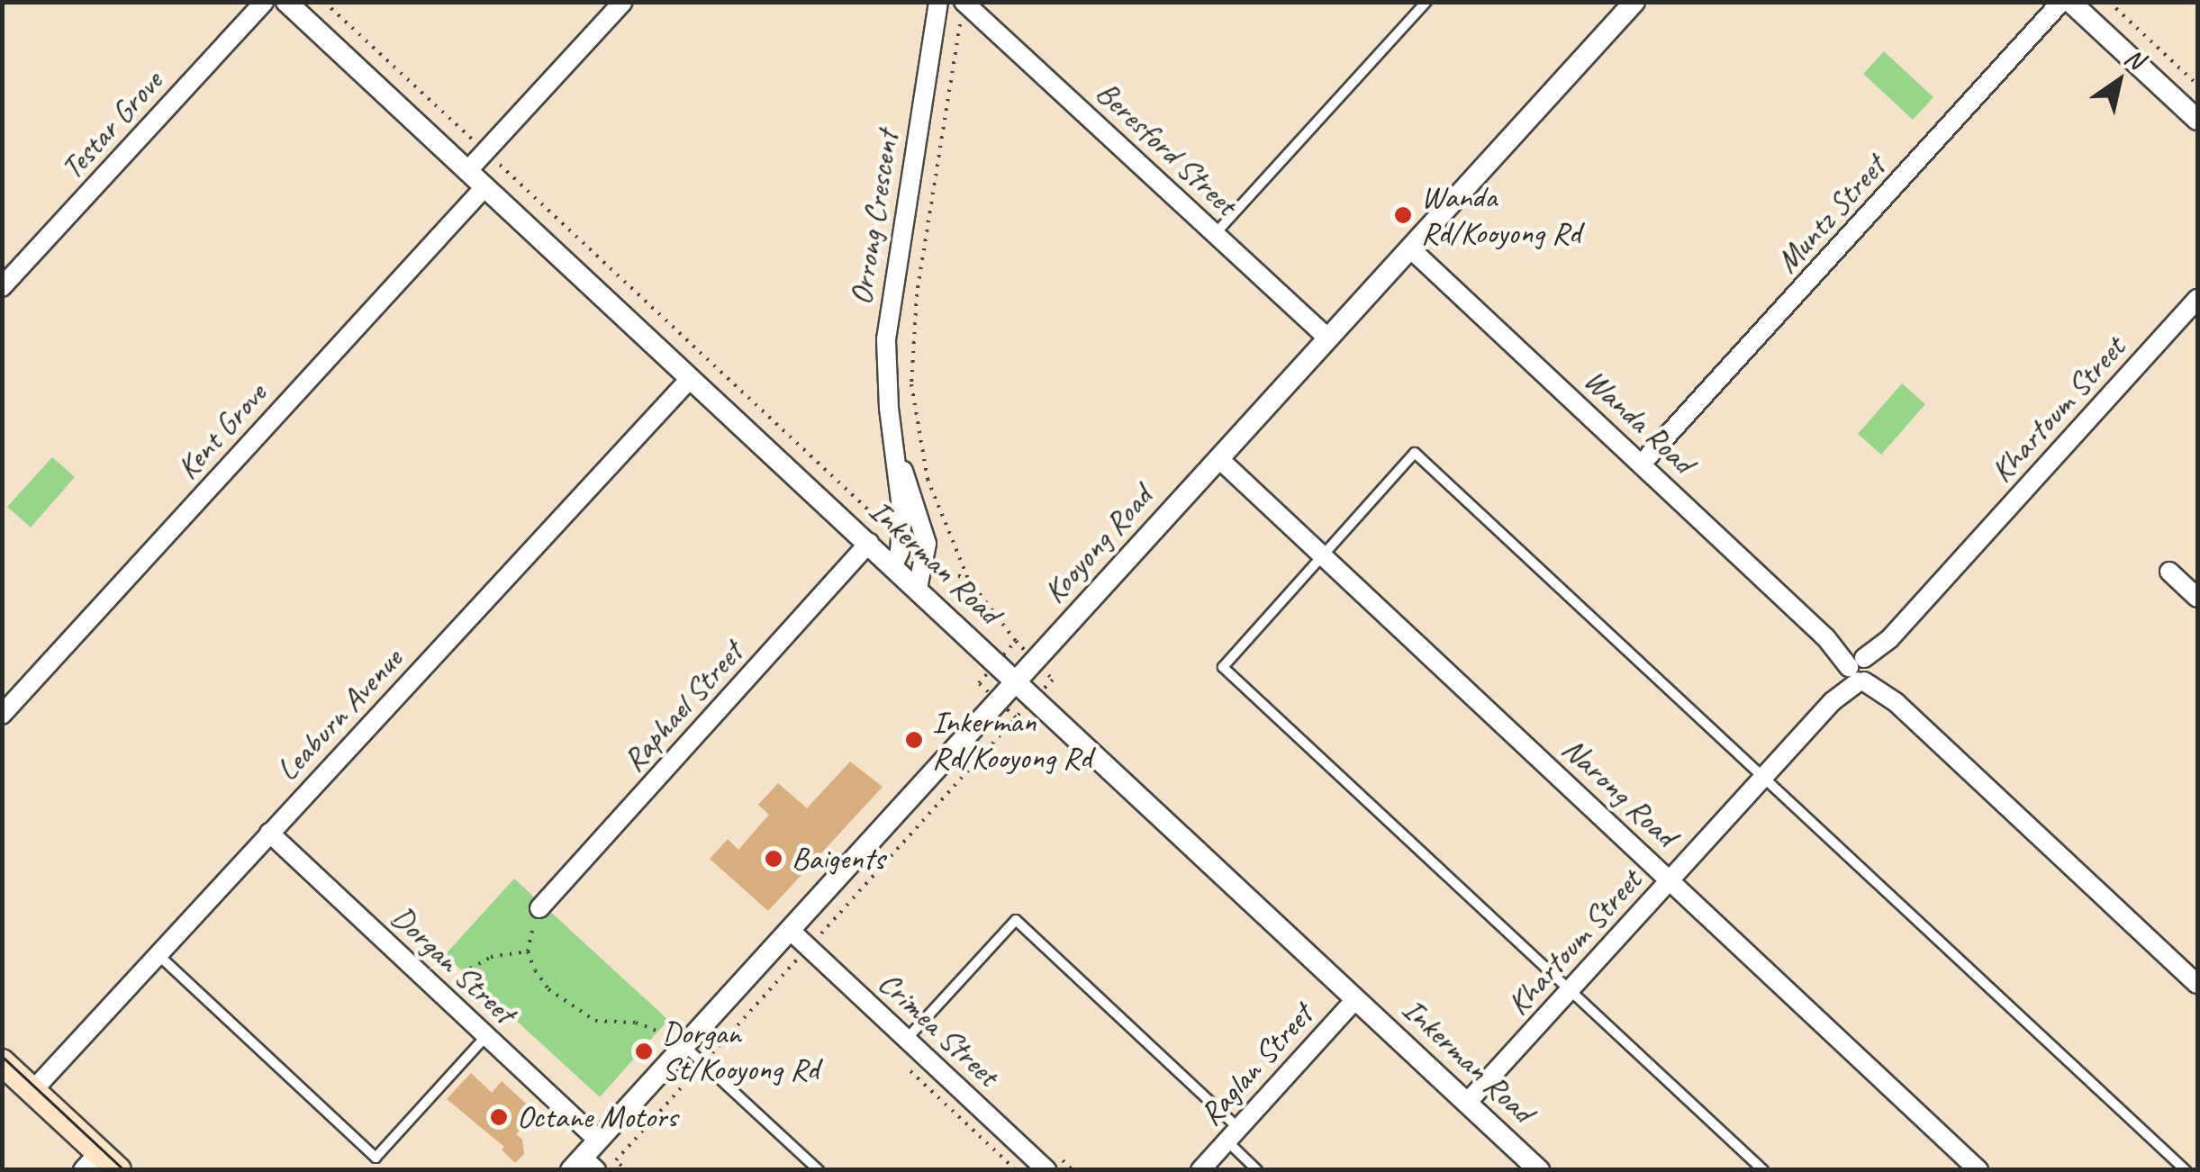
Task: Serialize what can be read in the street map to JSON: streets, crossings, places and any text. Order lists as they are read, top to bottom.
{
  "streets": {
    "street": [
      "Testar Grove",
      "Beresford Street",
      "Muntz Street",
      "Orrong Crescent",
      "Khartoum Street",
      "Wanda Road",
      "Kent Grove",
      "Kooyong Road",
      "Inkerman Road",
      "Raphael Street",
      "Leaburn Avenue",
      "Narong Road",
      "Dorgan Street",
      "Crimea Street",
      "Raglan Street"
    ]
  },
  "crossings": [
    ["Beresford Street", "Kooyong Road"],
    ["Muntz Street", "Wanda Road"],
    ["Orrong Crescent", "Inkerman Road"],
    ["Khartoum Street", "Wanda Road"],
    ["Khartoum Street", "Inkerman Road"],
    ["Khartoum Street", "Narong Road"],
    ["Wanda Road", "Kooyong Road"],
    ["Kent Grove", "Inkerman Road"],
    ["Kooyong Road", "Inkerman Road"],
    ["Kooyong Road", "Narong Road"],
    ["Kooyong Road", "Dorgan Street"],
    ["Kooyong Road", "Crimea Street"],
    ["Inkerman Road", "Raphael Street"],
    ["Inkerman Road", "Leaburn Avenue"],
    ["Inkerman Road", "Raglan Street"],
    ["Leaburn Avenue", "Dorgan Street"]
  ],
  "places": [
    "Wanda Rd/Kooyong Rd",
    "Inkerman Rd/Kooyong Rd",
    "Baigents",
    "Dorgan St/Kooyong Rd",
    "Octane Motors"
  ],
  "north": "top right"
}
